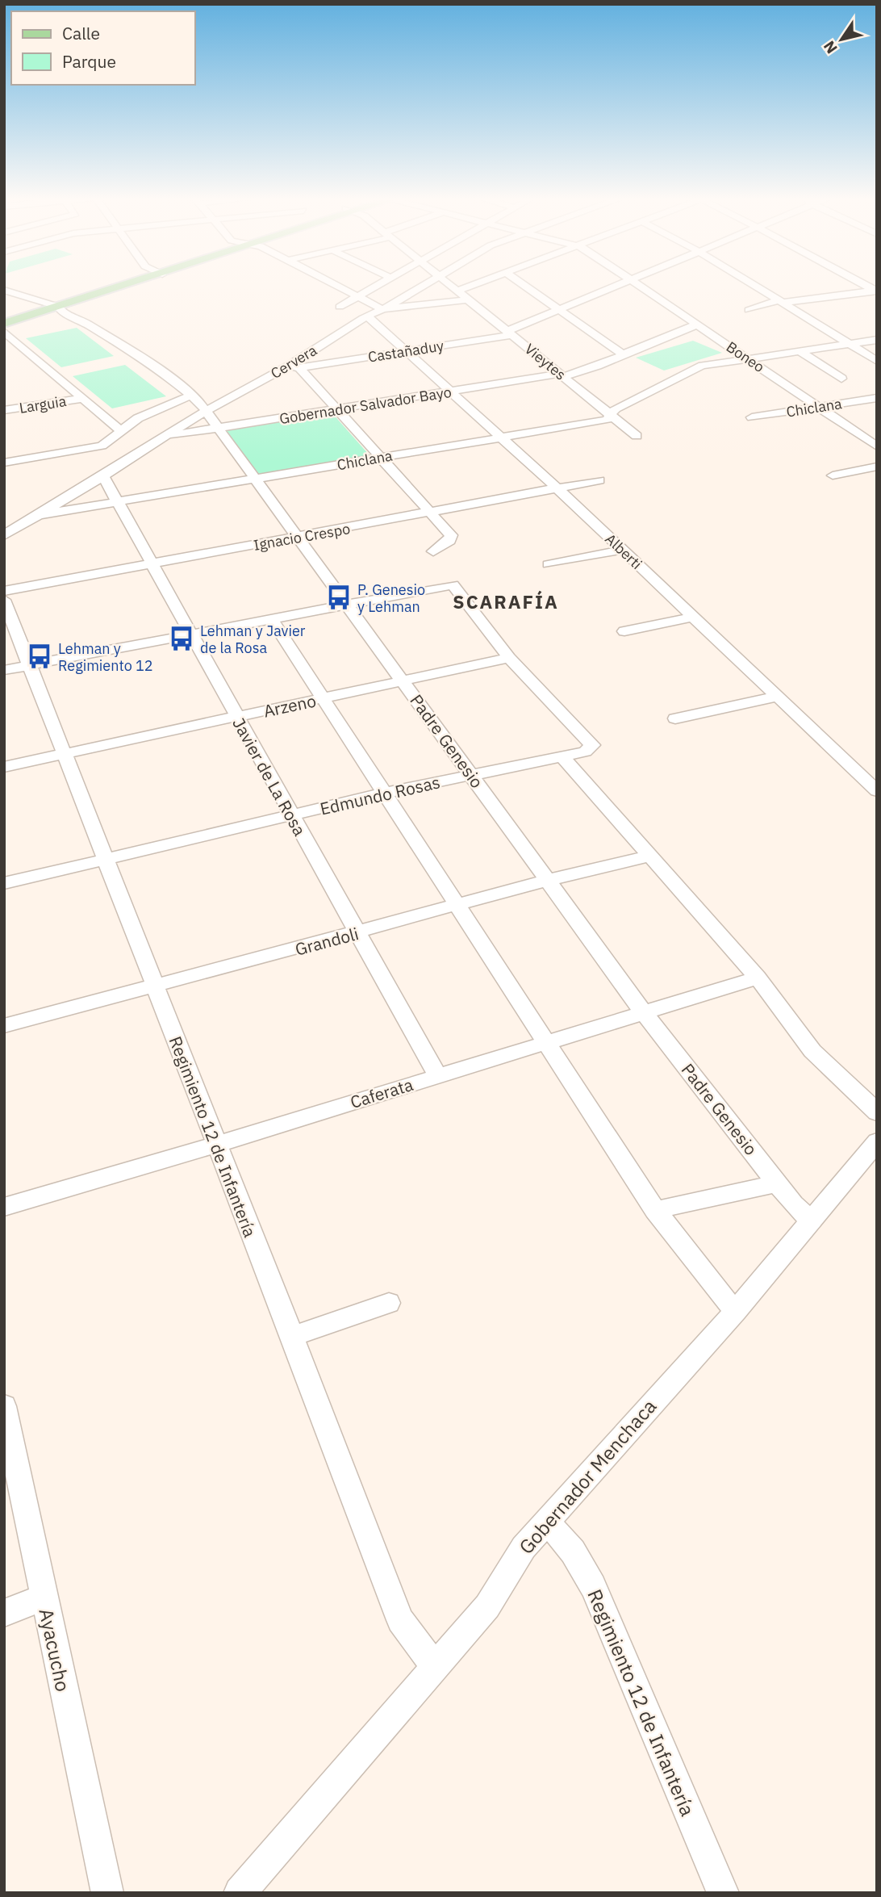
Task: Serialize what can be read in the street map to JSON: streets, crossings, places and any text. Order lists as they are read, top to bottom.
{
  "streets": {
    "street": [
      "Castañaduy",
      "Boneo",
      "Cervera",
      "Vieytes",
      "Larguia",
      "Gobernador Salvador Bayo",
      "Chiclana",
      "Ignacio Crespo",
      "Alberti",
      "Arzeno",
      "Padre Genesio",
      "Javier de La Rosa",
      "Edmundo Rosas",
      "Grandoli",
      "Caferata",
      "Regimiento 12 de Infantería",
      "Gobernador Menchaca",
      "Ayacucho"
    ]
  },
  "crossings": [
    ["Castañaduy", "Cervera"],
    ["Castañaduy", "Vieytes"],
    ["Castañaduy", "Alberti"],
    ["Boneo", "Gobernador Salvador Bayo"],
    ["Boneo", "Chiclana"],
    ["Cervera", "Gobernador Salvador Bayo"],
    ["Cervera", "Chiclana"],
    ["Cervera", "Alberti"],
    ["Cervera", "Padre Genesio"],
    ["Cervera", "Javier de La Rosa"],
    ["Vieytes", "Gobernador Salvador Bayo"],
    ["Vieytes", "Chiclana"],
    ["Gobernador Salvador Bayo", "Alberti"],
    ["Gobernador Salvador Bayo", "Padre Genesio"],
    ["Chiclana", "Alberti"],
    ["Chiclana", "Padre Genesio"],
    ["Chiclana", "Javier de La Rosa"],
    ["Ignacio Crespo", "Alberti"],
    ["Ignacio Crespo", "Padre Genesio"],
    ["Ignacio Crespo", "Javier de La Rosa"],
    ["Arzeno", "Padre Genesio"],
    ["Arzeno", "Javier de La Rosa"],
    ["Arzeno", "Edmundo Rosas"],
    ["Arzeno", "Regimiento 12 de Infantería"],
    ["Padre Genesio", "Edmundo Rosas"],
    ["Padre Genesio", "Grandoli"],
    ["Padre Genesio", "Caferata"],
    ["Padre Genesio", "Gobernador Menchaca"],
    ["Javier de La Rosa", "Edmundo Rosas"],
    ["Javier de La Rosa", "Grandoli"],
    ["Javier de La Rosa", "Caferata"],
    ["Edmundo Rosas", "Regimiento 12 de Infantería"],
    ["Grandoli", "Regimiento 12 de Infantería"],
    ["Caferata", "Regimiento 12 de Infantería"],
    ["Regimiento 12 de Infantería", "Gobernador Menchaca"]
  ],
  "districts": ["SCARAFÍA"],
  "places": {
    "bus stop": ["P. Genesio y Lehman", "Lehman y Javier de la Rosa", "Lehman y Regimiento 12"]
  },
  "legend": ["Calle", "Parque"],
  "north": "bottom left"
}
